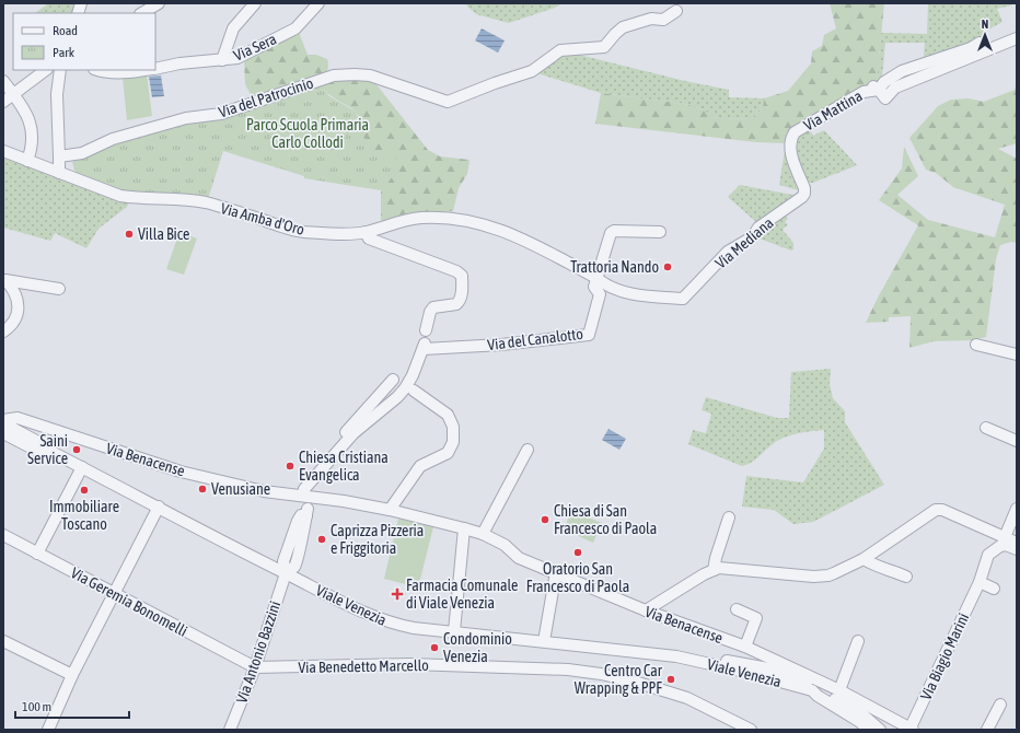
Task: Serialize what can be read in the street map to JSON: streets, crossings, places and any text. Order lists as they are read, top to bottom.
{
  "streets": {
    "street": [
      "Via Sera",
      "Via del Patrocinio",
      "Via Mattina",
      "Via Amba d'Oro",
      "Via Mediana",
      "Via del Canalotto",
      "Via Benacense",
      "Via Geremia Bonomelli",
      "Viale Venezia",
      "Via Antonio Bazzini",
      "Via Biagio Marini",
      "Via Benedetto Marcello"
    ]
  },
  "crossings": [
    ["Via Mattina", "Via Mediana"],
    ["Via Amba d'Oro", "Via Mediana"],
    ["Via Amba d'Oro", "Via del Canalotto"],
    ["Via Benacense", "Viale Venezia"],
    ["Via Benacense", "Via Biagio Marini"],
    ["Via Geremia Bonomelli", "Via Antonio Bazzini"],
    ["Via Geremia Bonomelli", "Via Benedetto Marcello"],
    ["Viale Venezia", "Via Antonio Bazzini"],
    ["Via Antonio Bazzini", "Via Benedetto Marcello"]
  ],
  "parks": ["Parco Scuola Primaria Carlo Collodi"],
  "places": {
    "other": [
      "Villa Bice",
      "Trattoria Nando",
      "Saini Service",
      "Chiesa Cristiana Evangelica",
      "Venusiane",
      "Immobiliare Toscano",
      "Chiesa di San Francesco di Paola",
      "Caprizza Pizzeria e Friggitoria",
      "Oratorio San Francesco di Paola",
      "Condominio Venezia",
      "Centro Car Wrapping & PPF"
    ],
    "health": ["Farmacia Comunale di Viale Venezia"]
  },
  "legend": ["Road", "Park"],
  "scale_bar": "100 m",
  "north": "top"
}
